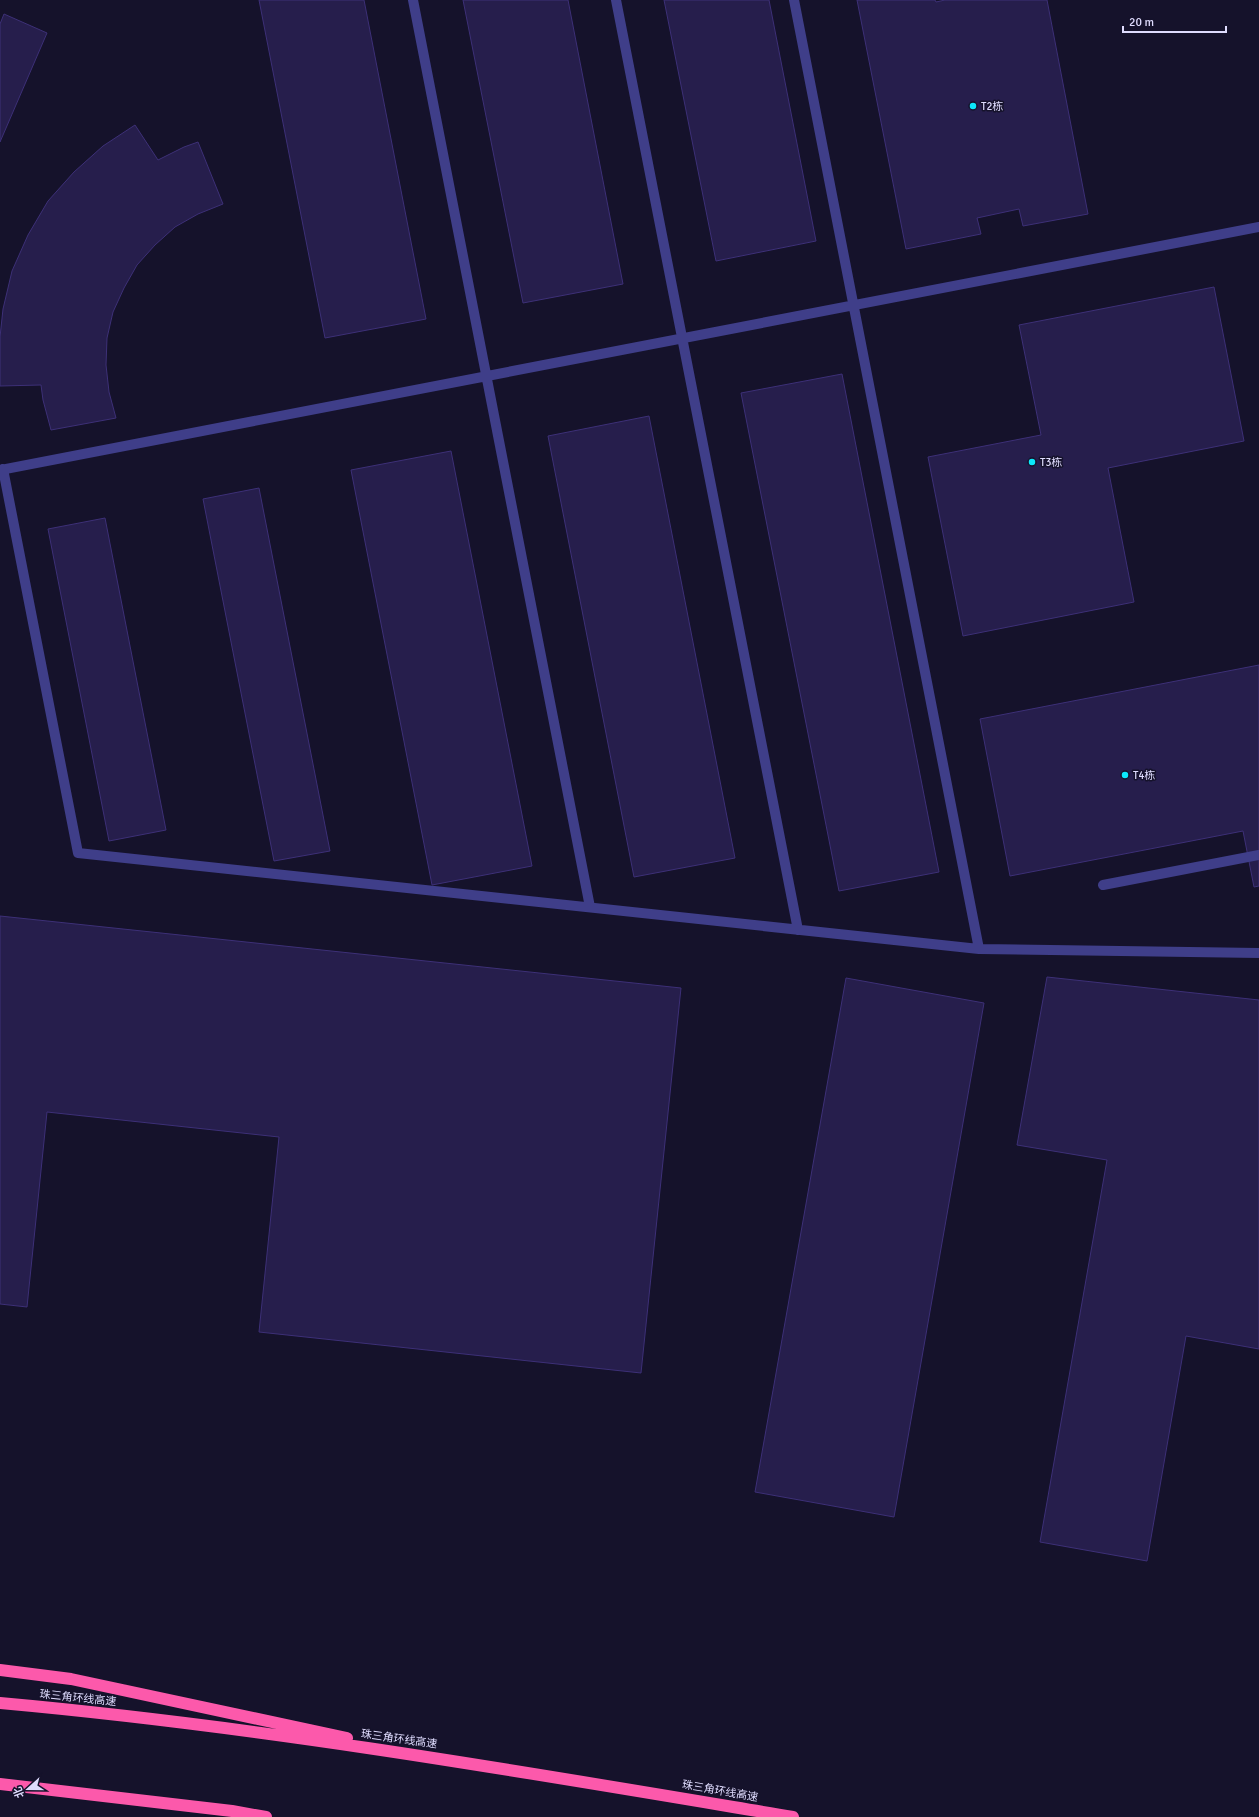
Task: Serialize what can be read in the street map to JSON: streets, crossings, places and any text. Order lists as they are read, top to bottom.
{
  "streets": {
    "highway": ["珠三角环线高速"]
  },
  "places": ["T2栋", "T3栋", "T4栋"],
  "scale_bar": "20 m",
  "north": "left"
}
